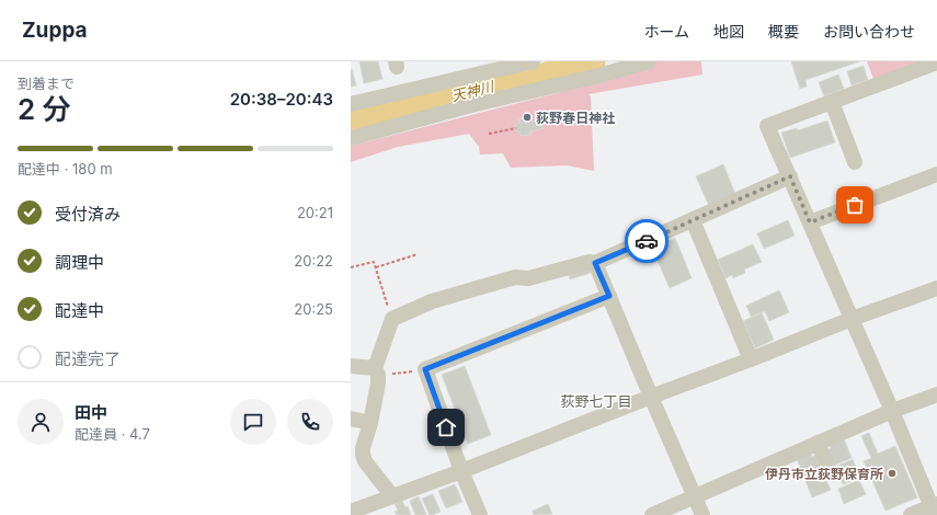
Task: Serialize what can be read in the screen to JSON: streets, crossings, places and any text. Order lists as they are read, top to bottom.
{
  "districts": ["荻野七丁目"],
  "water": ["天神川"],
  "places": ["荻野春日神社", "伊丹市立荻野保育所"],
  "page": {
    "header": "Zuppa",
    "nav": [
      "ホーム",
      "地図",
      "概要",
      "お問い合わせ"
    ],
    "heading": ["2 分", "到着まで", "20:38–20:43"],
    "panel": ["田中", "配達員 · 4.7"],
    "bar": "配達中 · 180 m",
    "list": [
      ["受付済み", "20:21"],
      ["調理中", "20:22"],
      ["配達中", "20:25"],
      "配達完了"
    ]
  }
}
